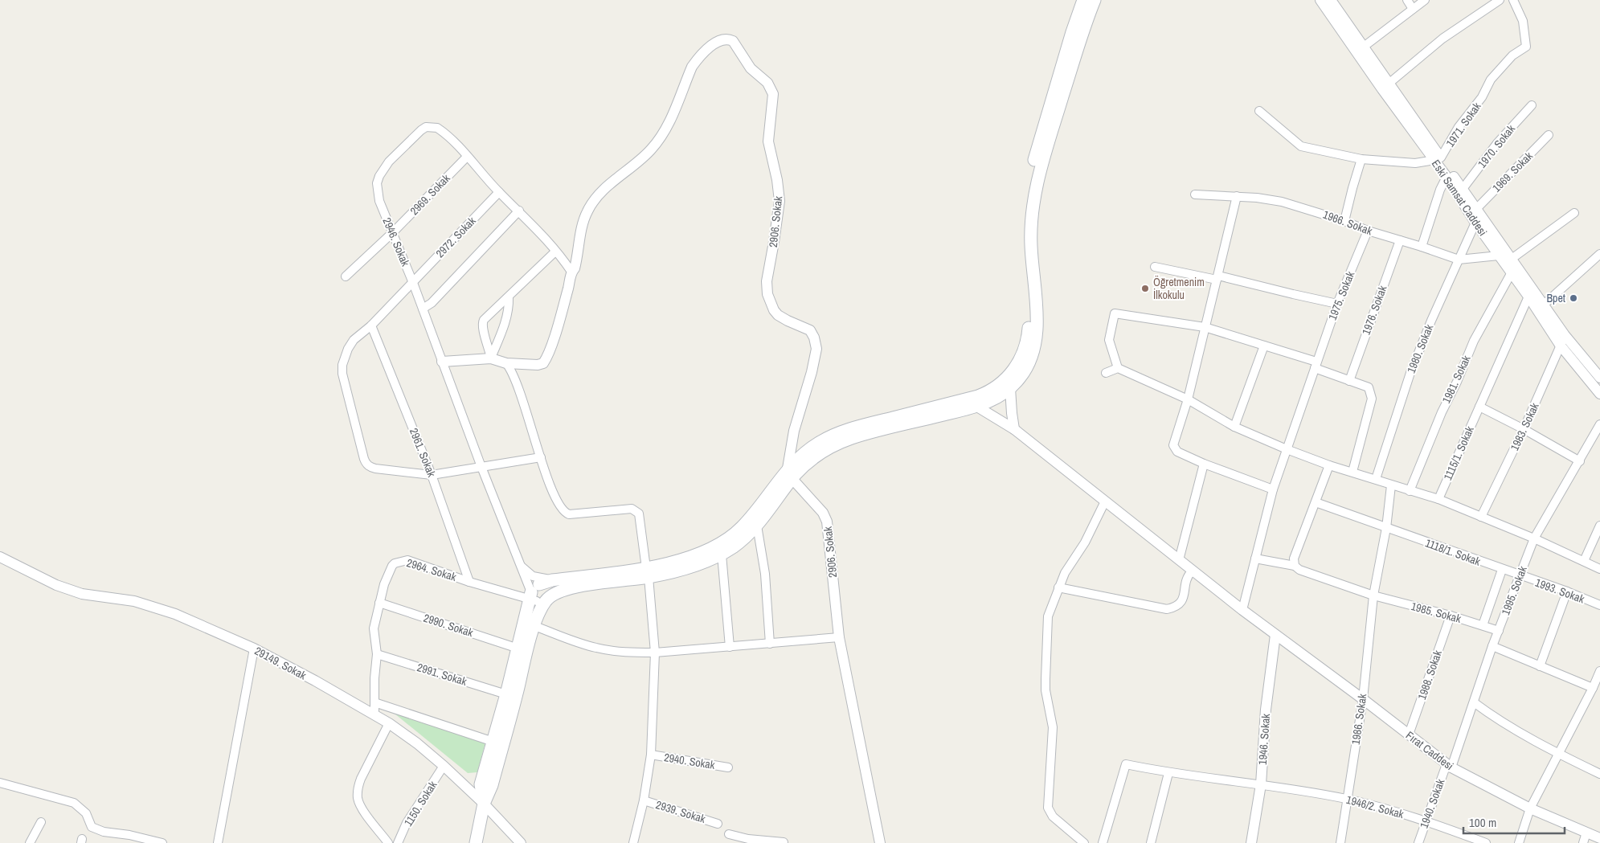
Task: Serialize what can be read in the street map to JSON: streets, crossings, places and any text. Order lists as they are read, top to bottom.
{
  "streets": {
    "street": [
      "1971. Sokak",
      "1970. Sokak",
      "1969. Sokak",
      "2969. Sokak",
      "Eski Samsat Caddesi",
      "2906. Sokak",
      "1966. Sokak",
      "2972. Sokak",
      "2946. Sokak",
      "1975. Sokak",
      "1976. Sokak",
      "1980. Sokak",
      "1981. Sokak",
      "1983. Sokak",
      "2961. Sokak",
      "1115/1. Sokak",
      "1118/1. Sokak",
      "2964. Sokak",
      "1995. Sokak",
      "1993. Sokak",
      "1985. Sokak",
      "2990. Sokak",
      "29149. Sokak",
      "2991. Sokak",
      "1988. Sokak",
      "1986. Sokak",
      "1946. Sokak",
      "Fırat Caddesi",
      "2940. Sokak",
      "1150. Sokak",
      "1940. Sokak",
      "1946/2. Sokak",
      "2939. Sokak"
    ]
  },
  "crossings": [
    ["1971. Sokak", "Eski Samsat Caddesi"],
    ["1970. Sokak", "Eski Samsat Caddesi"],
    ["1969. Sokak", "Eski Samsat Caddesi"],
    ["2969. Sokak", "2946. Sokak"],
    ["Eski Samsat Caddesi", "1966. Sokak"],
    ["Eski Samsat Caddesi", "1980. Sokak"],
    ["Eski Samsat Caddesi", "1981. Sokak"],
    ["Eski Samsat Caddesi", "1983. Sokak"],
    ["Eski Samsat Caddesi", "1115/1. Sokak"],
    ["2906. Sokak", "2946. Sokak"],
    ["1966. Sokak", "1975. Sokak"],
    ["1966. Sokak", "1976. Sokak"],
    ["1966. Sokak", "1980. Sokak"],
    ["2972. Sokak", "2946. Sokak"],
    ["2972. Sokak", "2961. Sokak"],
    ["2946. Sokak", "2964. Sokak"],
    ["1975. Sokak", "1985. Sokak"],
    ["1975. Sokak", "Fırat Caddesi"],
    ["2961. Sokak", "2964. Sokak"],
    ["1118/1. Sokak", "1995. Sokak"],
    ["1118/1. Sokak", "1993. Sokak"],
    ["1118/1. Sokak", "1986. Sokak"],
    ["2964. Sokak", "2990. Sokak"],
    ["2964. Sokak", "29149. Sokak"],
    ["2964. Sokak", "2991. Sokak"],
    ["1995. Sokak", "1993. Sokak"],
    ["1995. Sokak", "1985. Sokak"],
    ["1995. Sokak", "Fırat Caddesi"],
    ["1995. Sokak", "1940. Sokak"],
    ["1985. Sokak", "1988. Sokak"],
    ["1985. Sokak", "1986. Sokak"],
    ["29149. Sokak", "1150. Sokak"],
    ["1988. Sokak", "Fırat Caddesi"],
    ["1986. Sokak", "Fırat Caddesi"],
    ["1986. Sokak", "1946/2. Sokak"],
    ["1946. Sokak", "Fırat Caddesi"],
    ["1946. Sokak", "1946/2. Sokak"],
    ["Fırat Caddesi", "1940. Sokak"],
    ["1940. Sokak", "1946/2. Sokak"]
  ],
  "places": ["Öğretmenim İlkokulu", "Bpet"],
  "scale_bar": "100 m"
}
